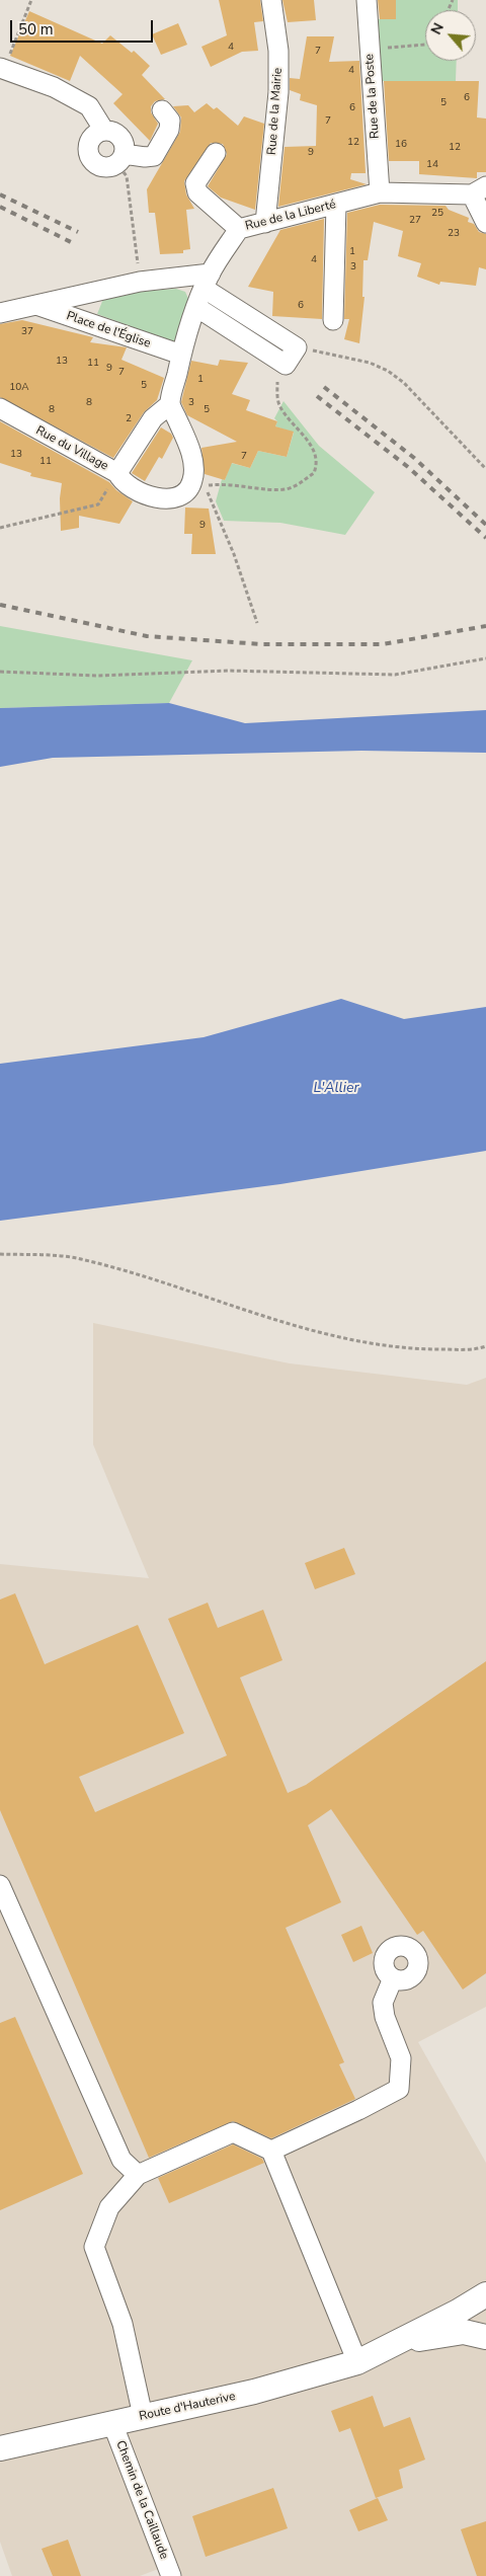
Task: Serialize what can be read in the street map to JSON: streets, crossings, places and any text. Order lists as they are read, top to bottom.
{
  "streets": {
    "main road": ["Route d'Hauterive"],
    "street": [
      "Rue de la Poste",
      "Rue de la Mairie",
      "Rue de la Liberté",
      "Place de l'Église",
      "Rue du Village",
      "Chemin de la Caillaude"
    ]
  },
  "crossings": [
    ["Rue de la Poste", "Rue de la Liberté"],
    ["Rue de la Mairie", "Rue de la Liberté"],
    ["Rue de la Liberté", "Place de l'Église"],
    ["Rue de la Liberté", "Rue du Village"],
    ["Route d'Hauterive", "Chemin de la Caillaude"]
  ],
  "water": ["L'Allier"],
  "house_numbers": [
    "4",
    "7",
    "4",
    "6",
    "5",
    "6",
    "7",
    "12",
    "16",
    "12",
    "9",
    "14",
    "25",
    "27",
    "23",
    "1",
    "4",
    "3",
    "6",
    "37",
    "13",
    "11",
    "9",
    "7",
    "1",
    "5",
    "10A",
    "8",
    "3",
    "8",
    "5",
    "2",
    "13",
    "7",
    "11",
    "9"
  ],
  "scale_bar": "50 m",
  "north": "top left"
}
